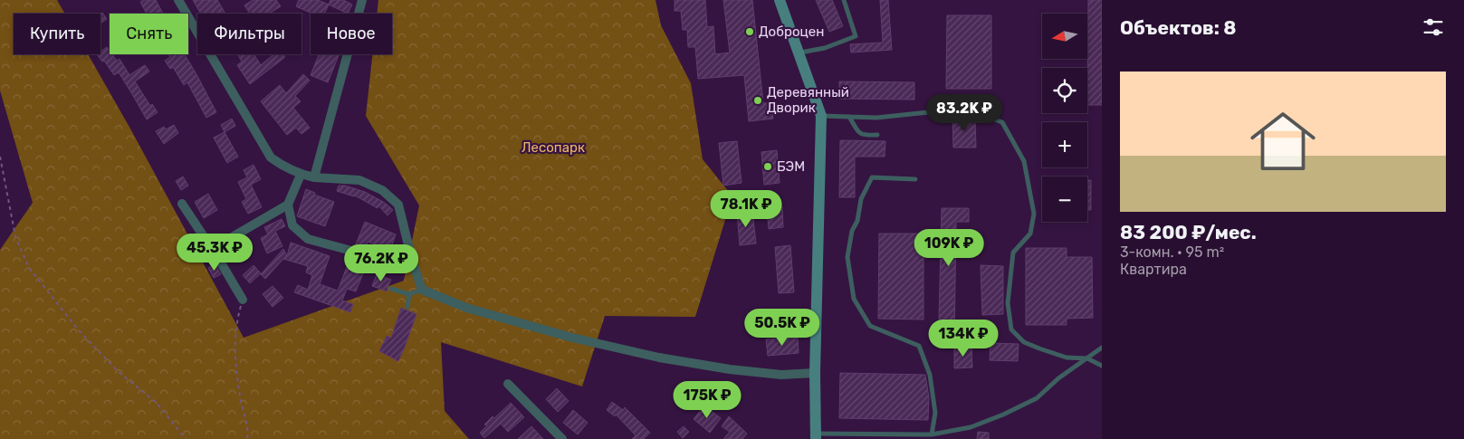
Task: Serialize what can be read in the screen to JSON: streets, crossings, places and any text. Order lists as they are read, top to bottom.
{
  "parks": ["Лесопарк"],
  "places": ["Доброцен", "Деревянный Дворик", "БЭМ"],
  "north": "left",
  "page": {
    "heading": "Объектов: 8",
    "map_buttons": ["+", "−"],
    "chip": [
      "Купить",
      "Снять",
      "Фильтры",
      "Новое"
    ],
    "list": [
      {
        "name": "83 200 ₽/мес.",
        "note": "3-комн. · 95 m² · Квартира"
      }
    ],
    "price": [
      "83.2K ₽",
      "78.1K ₽",
      "109K ₽",
      "45.3K ₽",
      "76.2K ₽",
      "50.5K ₽",
      "134K ₽",
      "175K ₽"
    ]
  }
}
